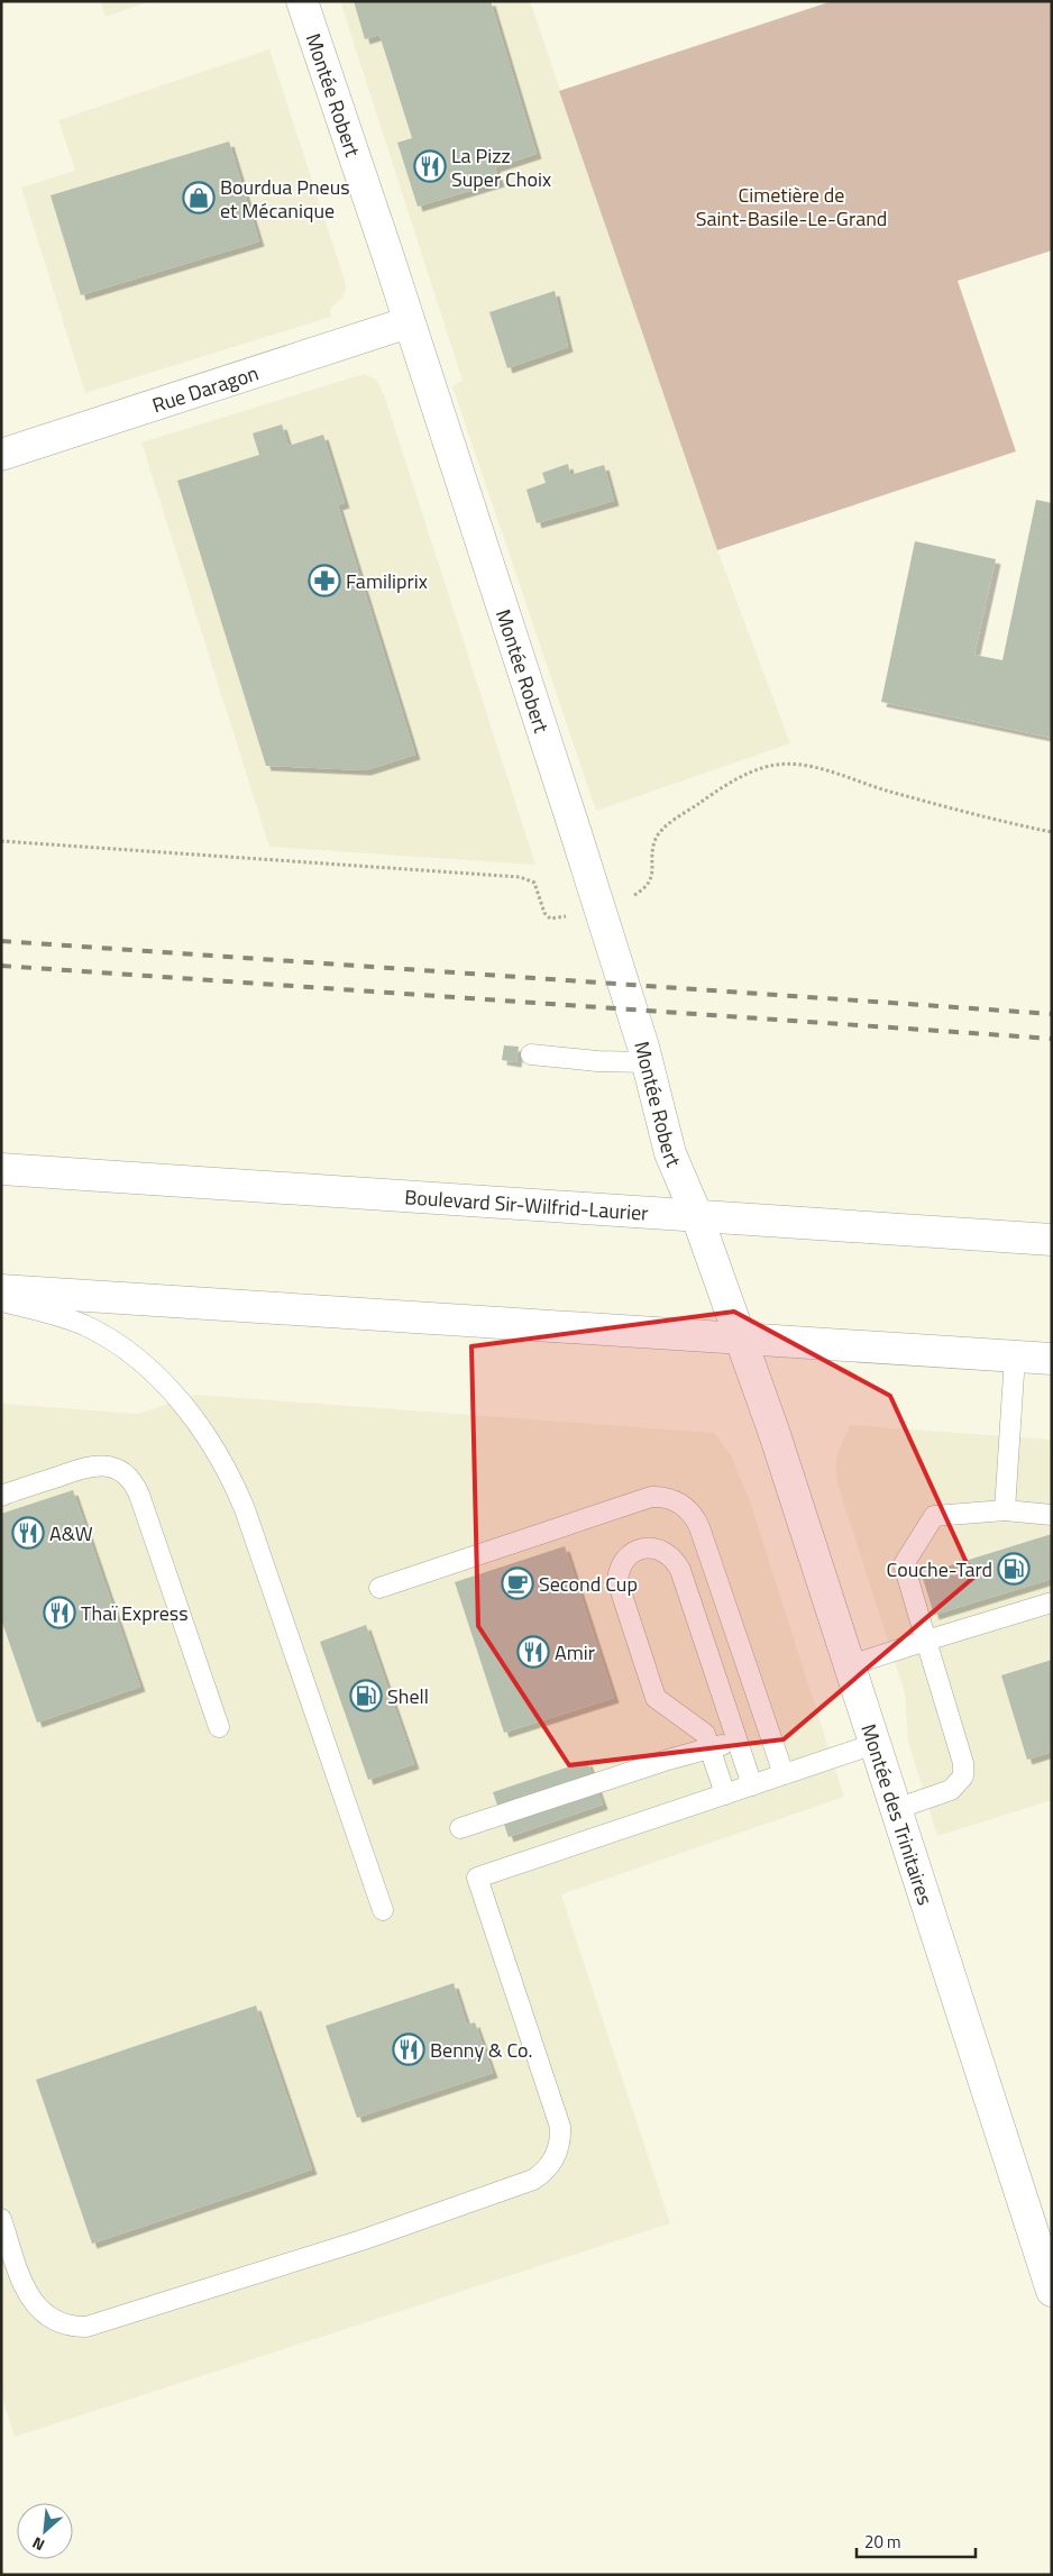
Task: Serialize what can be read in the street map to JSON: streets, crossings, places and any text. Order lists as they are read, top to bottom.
{
  "streets": {
    "street": [
      "Montée Robert",
      "Rue Daragon",
      "Boulevard Sir-Wilfrid-Laurier",
      "Montée des Trinitaires"
    ]
  },
  "crossings": [
    ["Montée Robert", "Rue Daragon"],
    ["Montée Robert", "Boulevard Sir-Wilfrid-Laurier"],
    ["Montée Robert", "Montée des Trinitaires"]
  ],
  "parks": ["Cimetière de Saint-Basile-Le-Grand"],
  "places": {
    "restaurant": [
      "La Pizz Super Choix",
      "A&W",
      "Thaï Express",
      "Amir",
      "Benny & Co."
    ],
    "shop": ["Bourdua Pneus et Mécanique"],
    "pharmacy": ["Familiprix"],
    "fuel station": ["Couche-Tard", "Shell"],
    "cafe": ["Second Cup"]
  },
  "scale_bar": "20 m",
  "north": "bottom left"
}
